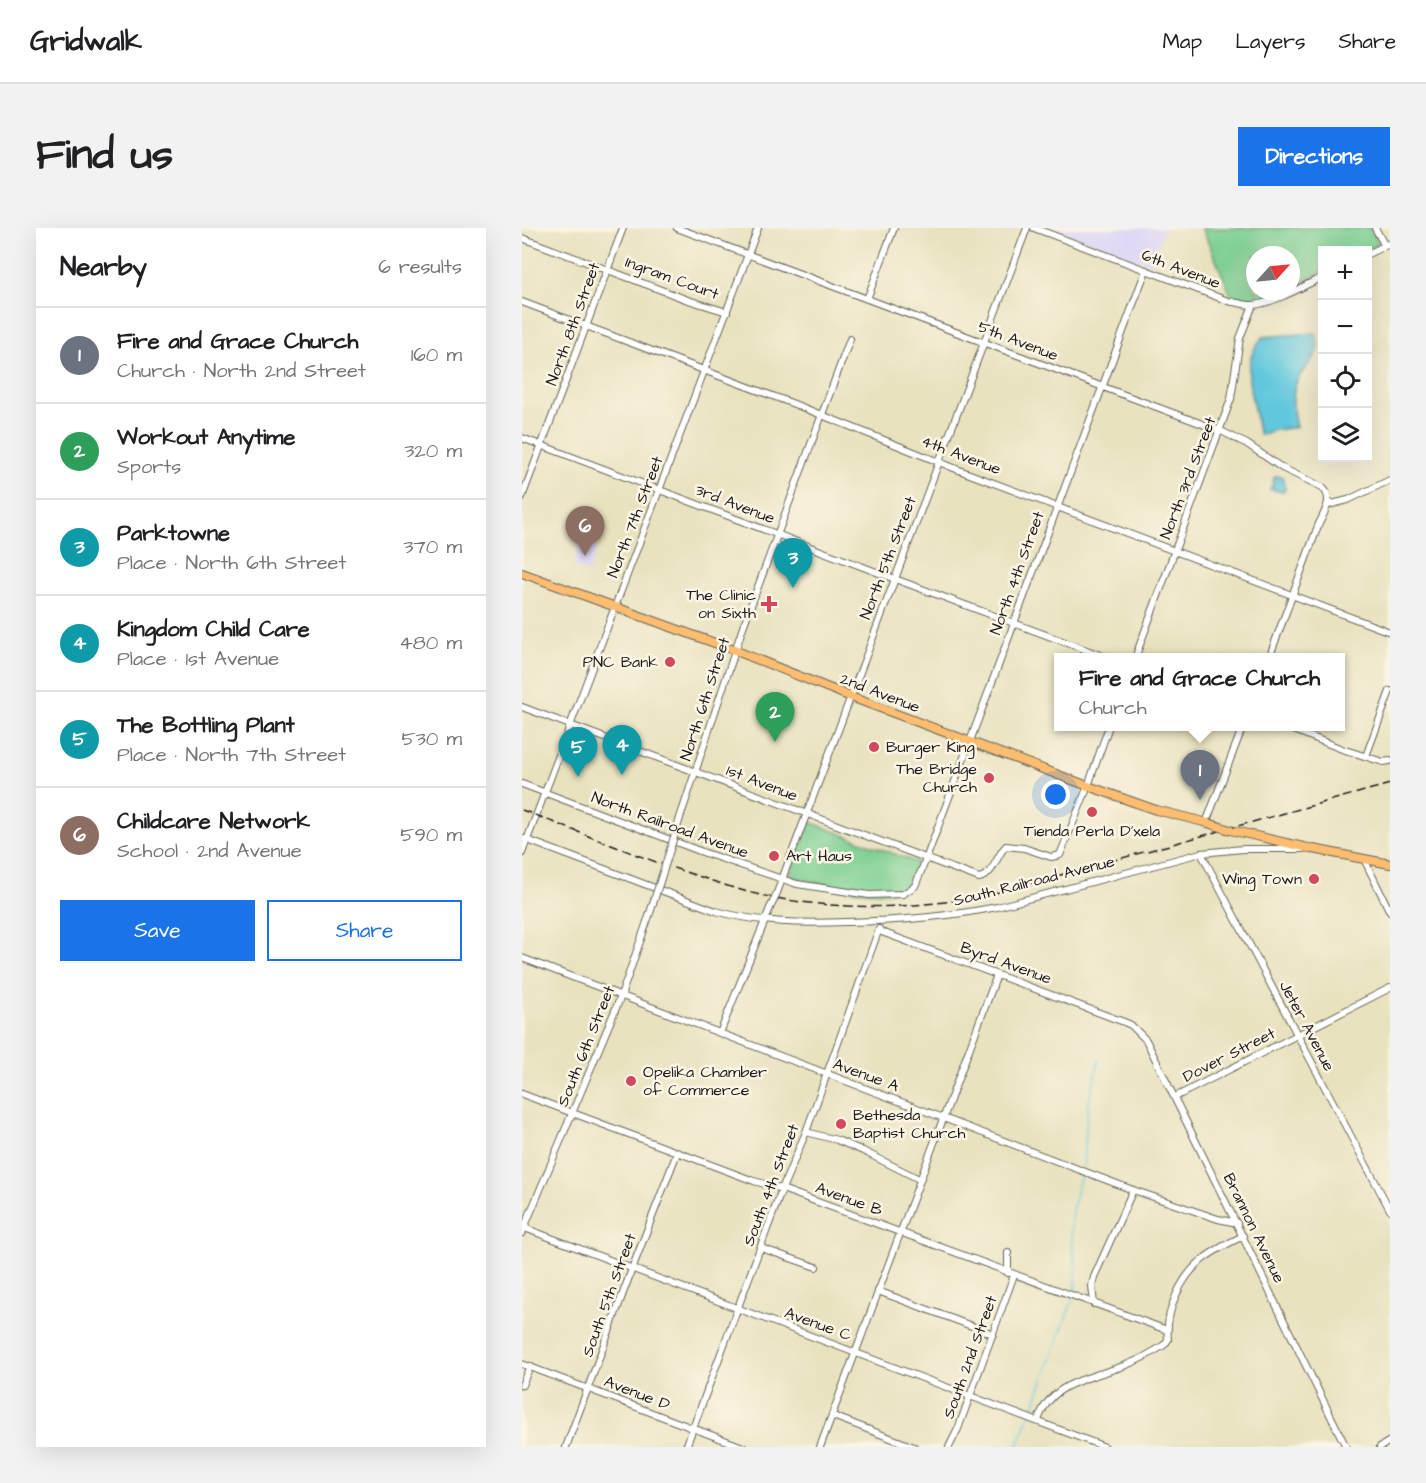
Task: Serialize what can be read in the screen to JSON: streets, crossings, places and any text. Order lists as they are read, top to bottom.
{
  "streets": {
    "main road": ["2nd Avenue"],
    "street": [
      "6th Avenue",
      "Ingram Court",
      "North 8th Street",
      "5th Avenue",
      "4th Avenue",
      "North 3rd Street",
      "3rd Avenue",
      "North 7th Street",
      "North 5th Street",
      "North 4th Street",
      "North 6th Street",
      "1st Avenue",
      "North Railroad Avenue",
      "South Railroad Avenue",
      "Byrd Avenue",
      "Jeter Avenue",
      "South 6th Street",
      "Dover Street",
      "Avenue A",
      "South 4th Street",
      "Avenue B",
      "Brannon Avenue",
      "South 5th Street",
      "Avenue C",
      "South 2nd Street",
      "Avenue D"
    ]
  },
  "crossings": [
    ["6th Avenue", "North 3rd Street"],
    ["6th Avenue", "North 4th Street"],
    ["Ingram Court", "North 8th Street"],
    ["Ingram Court", "North 7th Street"],
    ["North 8th Street", "4th Avenue"],
    ["North 8th Street", "3rd Avenue"],
    ["5th Avenue", "North 3rd Street"],
    ["5th Avenue", "North 7th Street"],
    ["5th Avenue", "North 5th Street"],
    ["5th Avenue", "North 4th Street"],
    ["4th Avenue", "North 3rd Street"],
    ["4th Avenue", "North 7th Street"],
    ["4th Avenue", "North 5th Street"],
    ["4th Avenue", "North 4th Street"],
    ["4th Avenue", "North 6th Street"],
    ["3rd Avenue", "North 7th Street"],
    ["3rd Avenue", "North 5th Street"],
    ["3rd Avenue", "North 4th Street"],
    ["3rd Avenue", "North 6th Street"],
    ["North 7th Street", "2nd Avenue"],
    ["North 7th Street", "1st Avenue"],
    ["North 7th Street", "North Railroad Avenue"],
    ["North 7th Street", "South Railroad Avenue"],
    ["North 5th Street", "2nd Avenue"],
    ["North 5th Street", "1st Avenue"],
    ["North 5th Street", "North Railroad Avenue"],
    ["North 5th Street", "South Railroad Avenue"],
    ["North 4th Street", "2nd Avenue"],
    ["North 4th Street", "1st Avenue"],
    ["North 4th Street", "North Railroad Avenue"],
    ["2nd Avenue", "North 6th Street"],
    ["2nd Avenue", "1st Avenue"],
    ["2nd Avenue", "South Railroad Avenue"],
    ["North 6th Street", "1st Avenue"],
    ["North 6th Street", "South 6th Street"],
    ["South Railroad Avenue", "Jeter Avenue"],
    ["Byrd Avenue", "South 4th Street"],
    ["Byrd Avenue", "Brannon Avenue"],
    ["Jeter Avenue", "Dover Street"],
    ["South 6th Street", "Avenue A"],
    ["South 6th Street", "Avenue B"],
    ["South 6th Street", "Avenue C"],
    ["Dover Street", "Brannon Avenue"],
    ["Avenue A", "South 4th Street"],
    ["Avenue A", "Brannon Avenue"],
    ["South 4th Street", "Avenue B"],
    ["South 4th Street", "Avenue C"],
    ["South 4th Street", "Avenue D"],
    ["Avenue B", "South 5th Street"],
    ["Avenue B", "South 2nd Street"],
    ["South 5th Street", "Avenue C"],
    ["South 5th Street", "Avenue D"],
    ["Avenue C", "South 2nd Street"]
  ],
  "places": {
    "health": ["The Clinic on Sixth"],
    "other": [
      "PNC Bank",
      "Burger King",
      "The Bridge Church",
      "Tienda Perla D'xela",
      "Art Haus",
      "Wing Town",
      "Opelika Chamber of Commerce",
      "Bethesda Baptist Church"
    ]
  },
  "north": "top right",
  "page": {
    "header": "Gridwalk",
    "nav": ["Map", "Layers", "Share"],
    "title": "Find us",
    "buttons": [
      "Directions",
      ["Save", "Share"]
    ],
    "heading": ["Nearby", "6 results"],
    "map_buttons": ["+", "−"],
    "list": [
      {
        "mark": "1",
        "name": "Fire and Grace Church",
        "note": "Church · North 2nd Street",
        "value": "160 m"
      },
      {
        "mark": "2",
        "name": "Workout Anytime",
        "note": "Sports",
        "value": "320 m"
      },
      {
        "mark": "3",
        "name": "Parktowne",
        "note": "Place · North 6th Street",
        "value": "370 m"
      },
      {
        "mark": "4",
        "name": "Kingdom Child Care",
        "note": "Place · 1st Avenue",
        "value": "480 m"
      },
      {
        "mark": "5",
        "name": "The Bottling Plant",
        "note": "Place · North 7th Street",
        "value": "530 m"
      },
      {
        "mark": "6",
        "name": "Childcare Network",
        "note": "School · 2nd Avenue",
        "value": "590 m"
      }
    ],
    "pins": [
      "6",
      "3",
      "2",
      "4",
      "5",
      "1"
    ],
    "popup": ["Fire and Grace Church", "Church"]
  }
}
